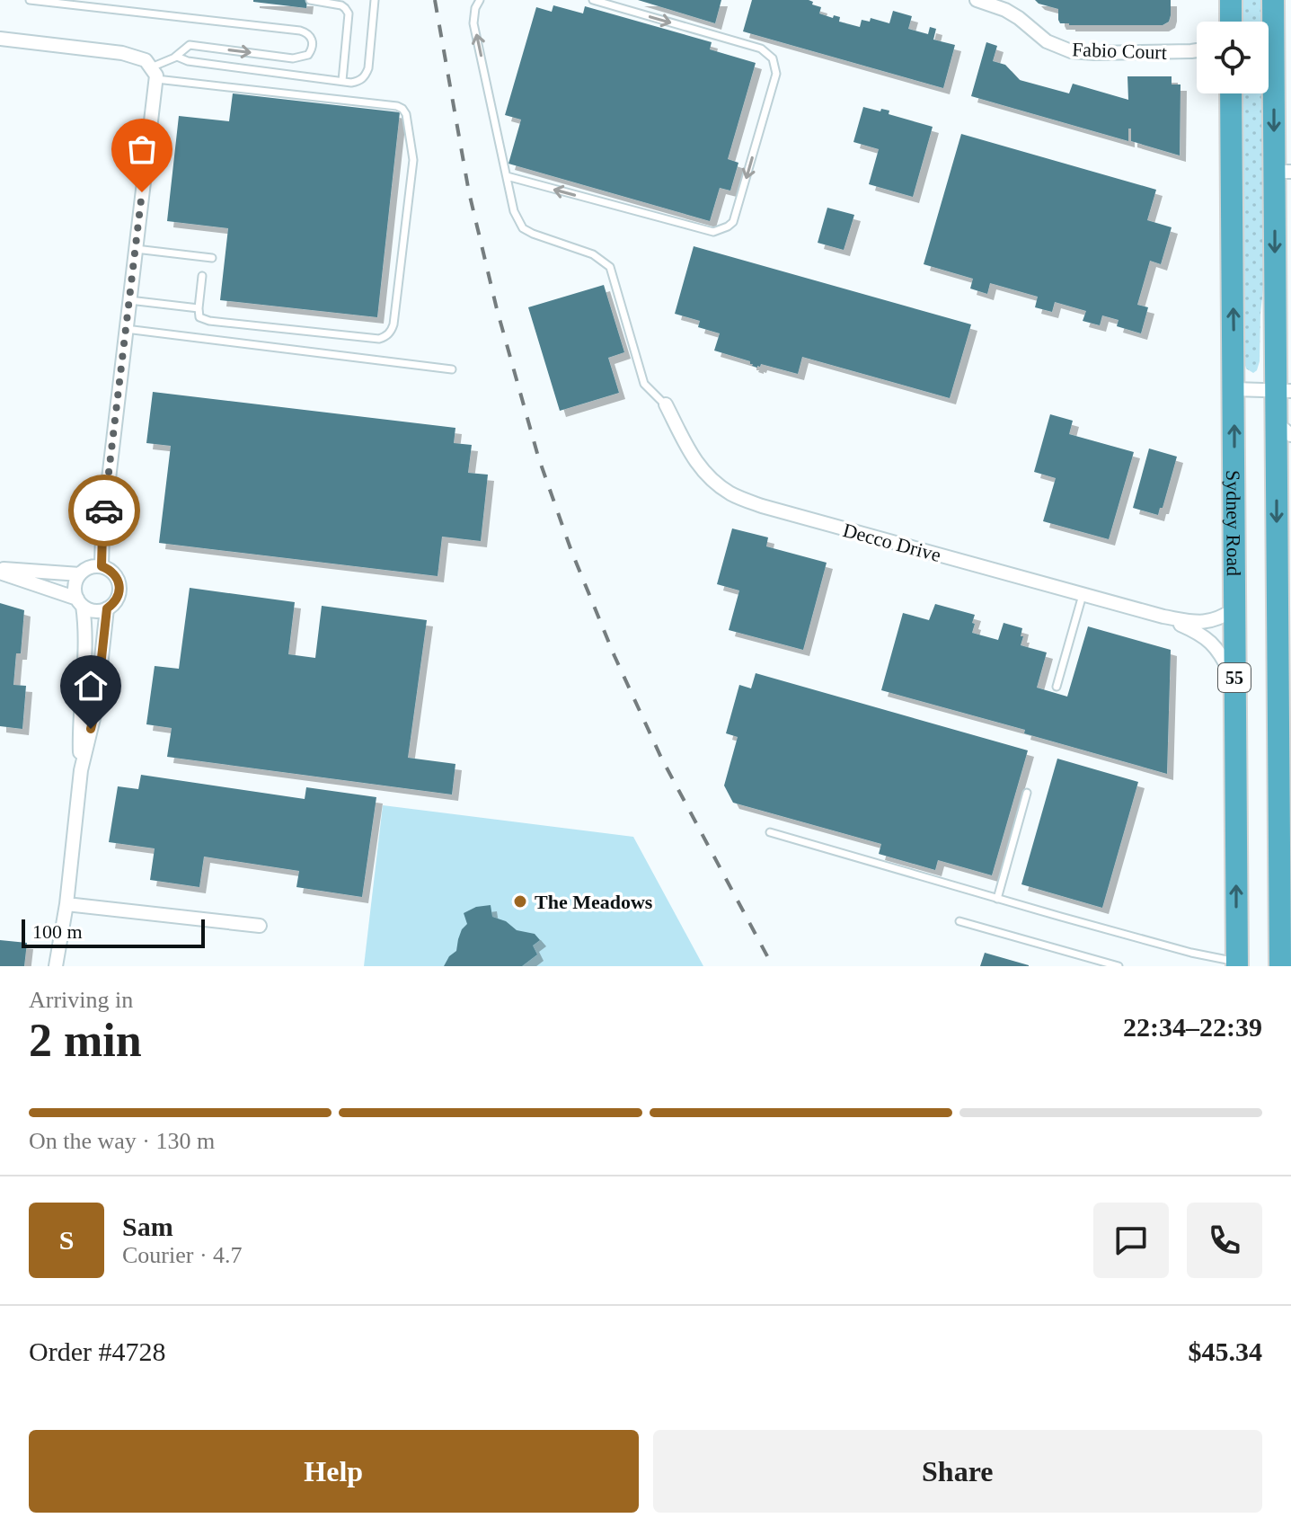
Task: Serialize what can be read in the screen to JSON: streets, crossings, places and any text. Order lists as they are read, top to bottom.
{
  "streets": {
    "highway": ["Sydney Road", "55"],
    "street": ["Fabio Court", "Decco Drive"]
  },
  "crossings": [
    ["Sydney Road", "Decco Drive"]
  ],
  "places": ["The Meadows"],
  "scale_bar": "100 m",
  "page": {
    "scale": "100 m",
    "heading": ["2 min", "Arriving in", "22:34–22:39"],
    "panel": [
      "Sam",
      "Courier · 4.7",
      "Order #4728",
      "$45.34"
    ],
    "bar": "On the way · 130 m",
    "round": "S",
    "buttons": ["Help", "Share"]
  }
}
